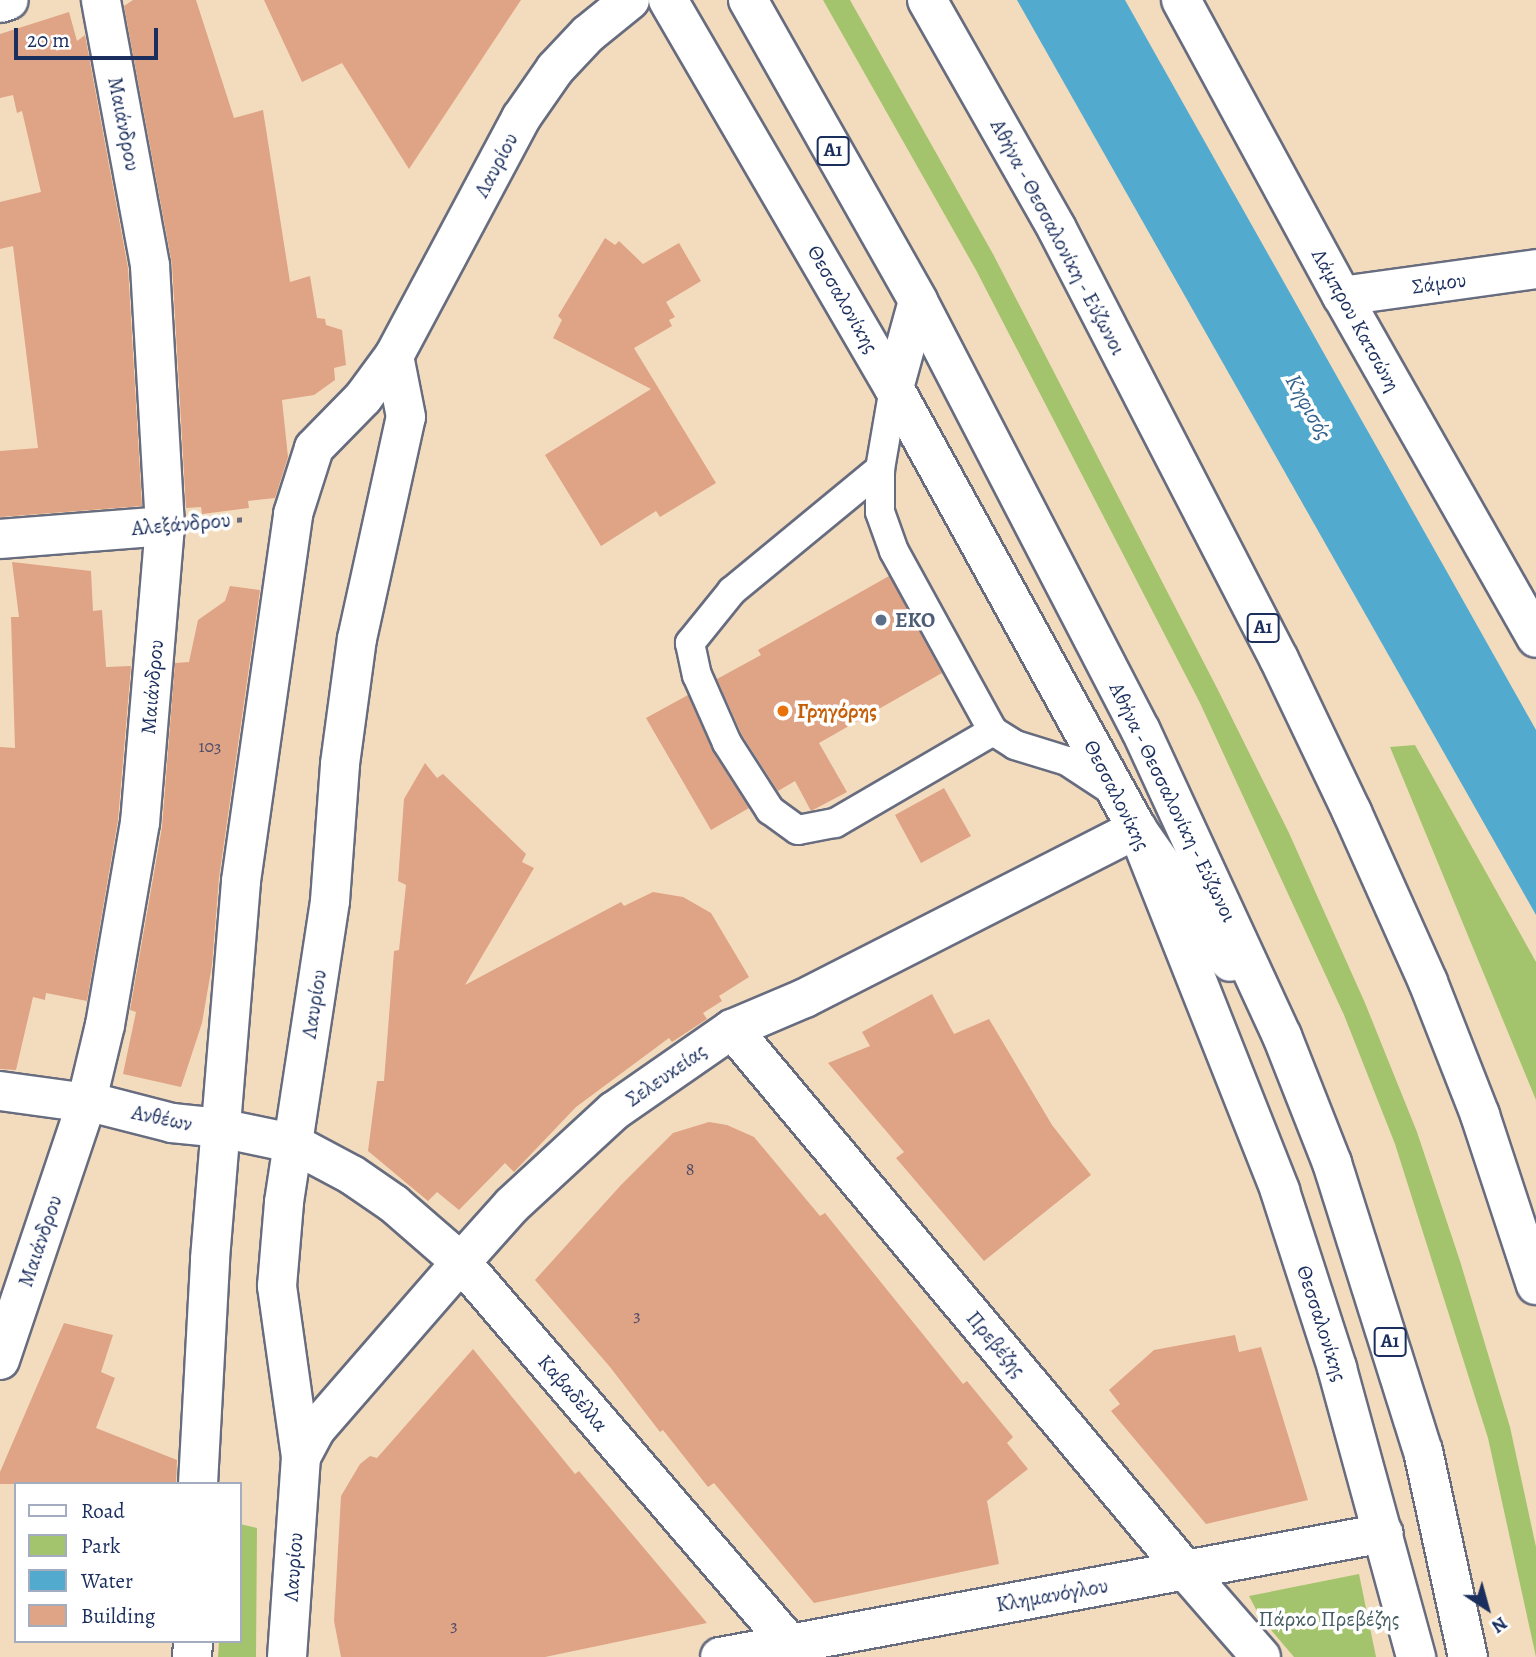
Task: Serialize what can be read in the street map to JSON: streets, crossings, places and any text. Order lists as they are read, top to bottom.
{
  "streets": {
    "main road": [
      "Μαιάνδρου",
      "Α1",
      "Λαυρίου",
      "Αθήνα - Θεσσαλονίκη - Εύζωνοι",
      "Σάμου",
      "Θεσσαλονίκης",
      "Λάμπρου Κατσώνη",
      "Αλεξάνδρου",
      "Σελευκείας",
      "Ανθέων",
      "Πρεβέζης",
      "Καβαδέλλα",
      "Κλημανόγλου"
    ]
  },
  "crossings": [
    ["Μαιάνδρου", "Αλεξάνδρου"],
    ["Μαιάνδρου", "Ανθέων"],
    ["Λαυρίου", "Αλεξάνδρου"],
    ["Λαυρίου", "Σελευκείας"],
    ["Λαυρίου", "Ανθέων"],
    ["Λαυρίου", "Καβαδέλλα"],
    ["Σάμου", "Λάμπρου Κατσώνη"],
    ["Θεσσαλονίκης", "Σελευκείας"],
    ["Θεσσαλονίκης", "Κλημανόγλου"],
    ["Σελευκείας", "Πρεβέζης"],
    ["Σελευκείας", "Καβαδέλλα"],
    ["Ανθέων", "Καβαδέλλα"],
    ["Πρεβέζης", "Κλημανόγλου"],
    ["Καβαδέλλα", "Κλημανόγλου"]
  ],
  "water": ["Κηφισός"],
  "parks": ["Πάρκο Πρεβέζης"],
  "places": ["EKO", "Γρηγόρης"],
  "house_numbers": [
    "103",
    "8",
    "3",
    "3"
  ],
  "legend": [
    "Road",
    "Park",
    "Water",
    "Building"
  ],
  "scale_bar": "20 m",
  "north": "bottom right"
}
